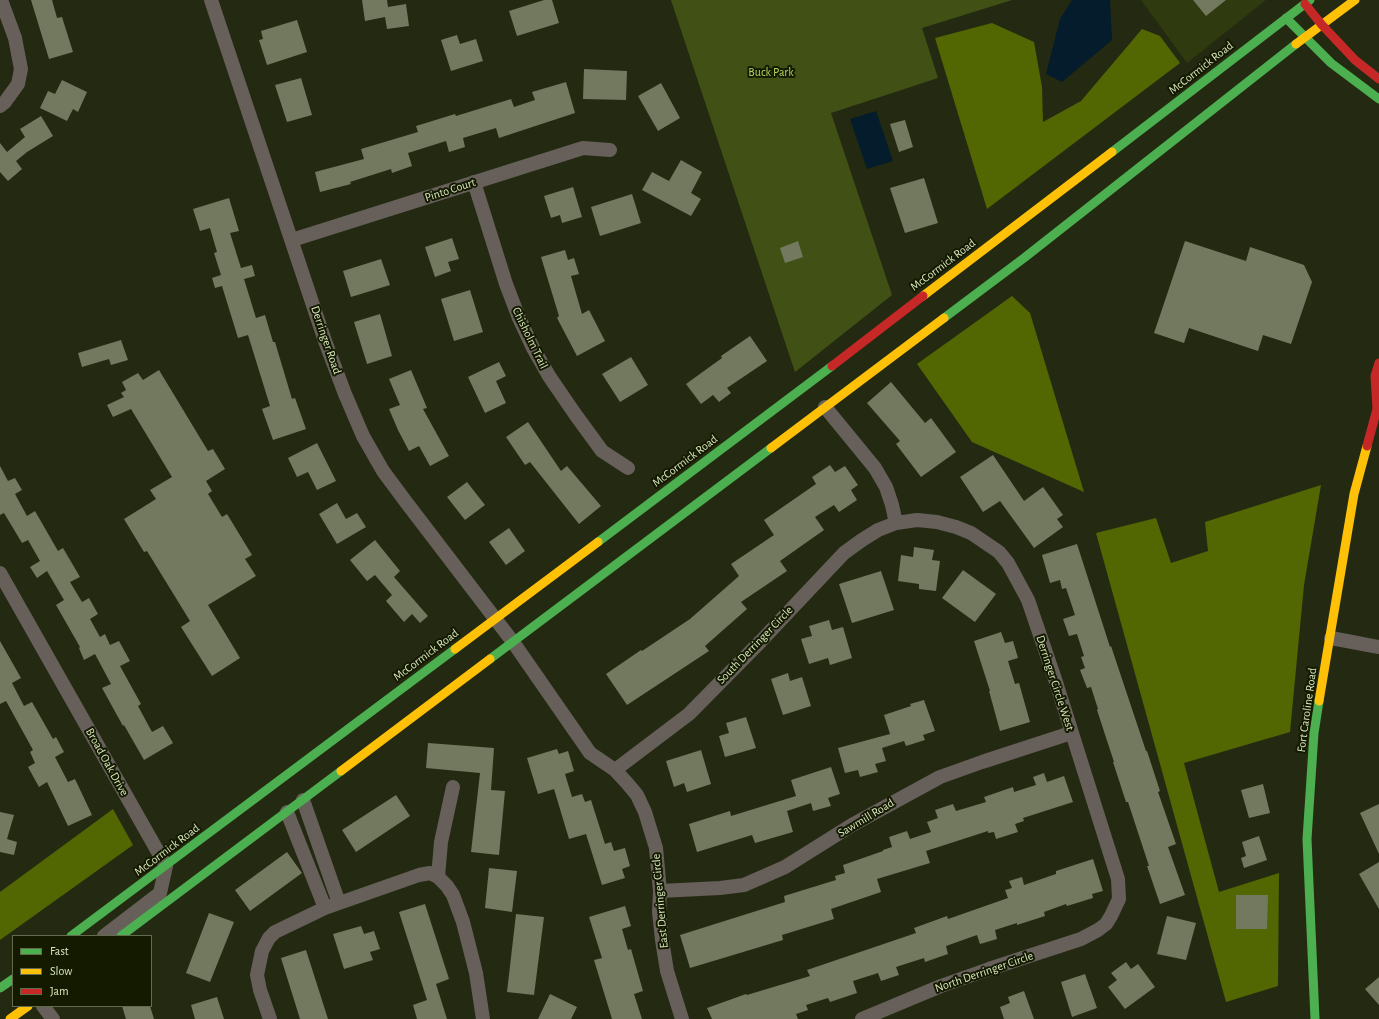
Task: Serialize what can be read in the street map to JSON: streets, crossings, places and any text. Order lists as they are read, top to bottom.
{
  "streets": {
    "main road": ["McCormick Road", "Fort Caroline Road"],
    "street": [
      "Pinto Court",
      "Chisholm Trail",
      "Derringer Road",
      "South Derringer Circle",
      "Derringer Circle West",
      "Broad Oak Drive",
      "Sawmill Road",
      "East Derringer Circle",
      "North Derringer Circle"
    ]
  },
  "crossings": [
    ["McCormick Road", "Derringer Road"],
    ["McCormick Road", "Broad Oak Drive"],
    ["Pinto Court", "Chisholm Trail"],
    ["Pinto Court", "Derringer Road"],
    ["Derringer Road", "East Derringer Circle"],
    ["South Derringer Circle", "Derringer Circle West"],
    ["South Derringer Circle", "East Derringer Circle"],
    ["Derringer Circle West", "Sawmill Road"],
    ["Derringer Circle West", "North Derringer Circle"],
    ["Sawmill Road", "East Derringer Circle"]
  ],
  "parks": ["Buck Park"],
  "legend": ["Fast", "Slow", "Jam"]
}
